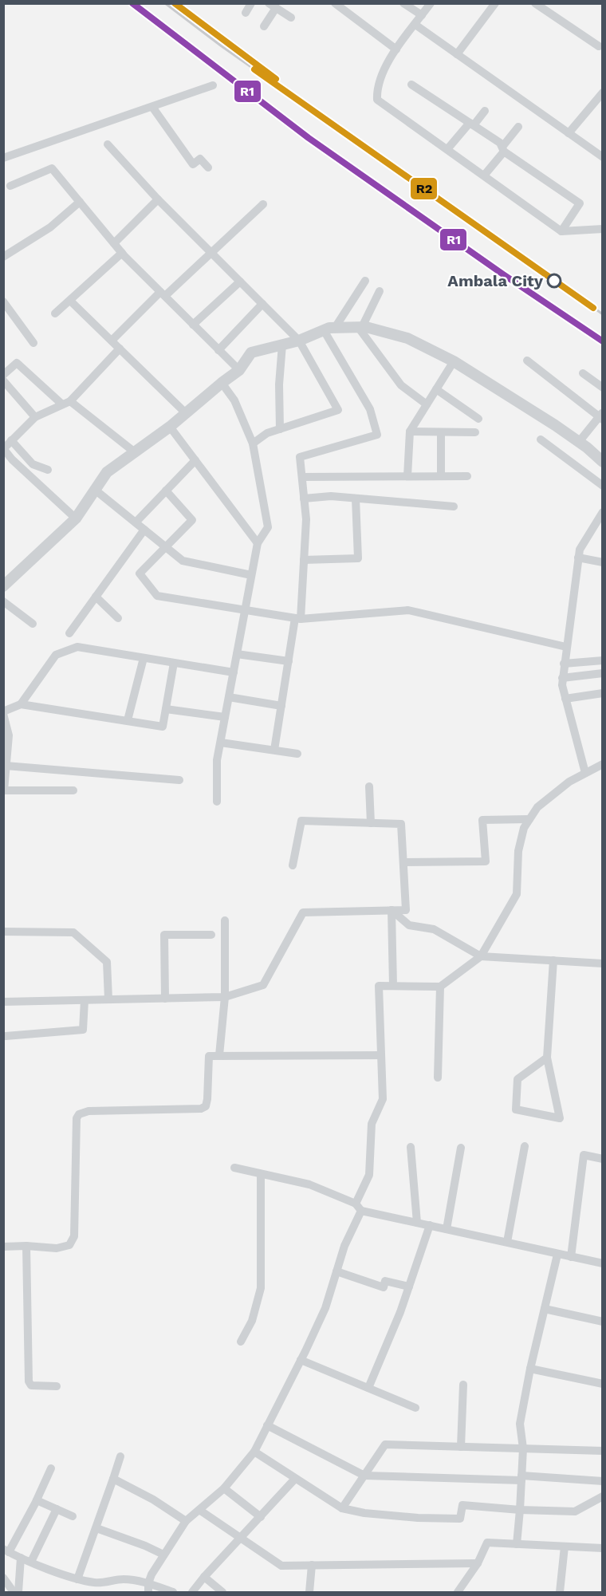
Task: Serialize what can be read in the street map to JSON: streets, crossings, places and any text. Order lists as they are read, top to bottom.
{
  "places": ["Ambala City"],
  "lines": ["transit line R1", "transit line R2"]
}
